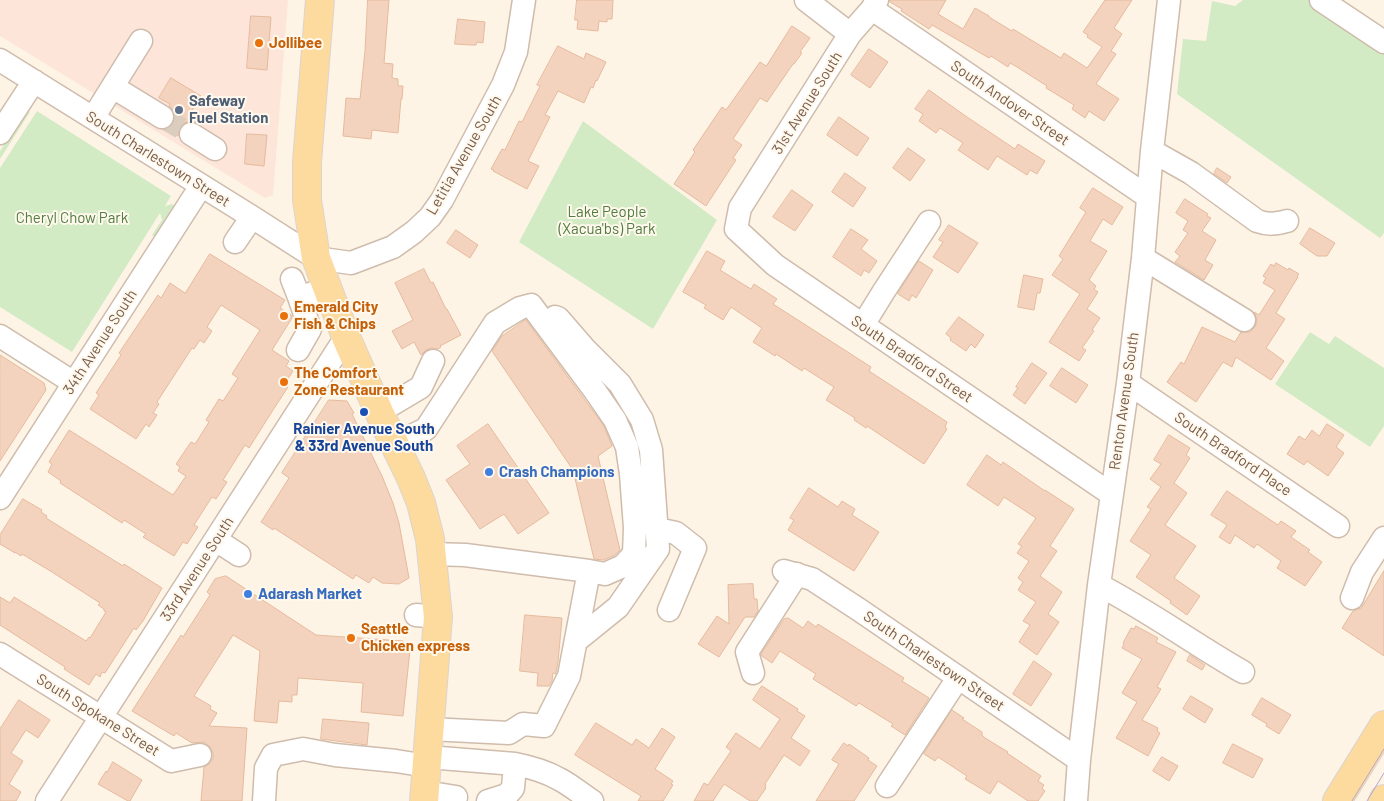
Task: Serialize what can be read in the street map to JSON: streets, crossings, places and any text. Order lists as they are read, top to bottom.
{
  "streets": {
    "street": [
      "31st Avenue South",
      "South Andover Street",
      "Letitia Avenue South",
      "South Charlestown Street",
      "34th Avenue South",
      "South Bradford Street",
      "Renton Avenue South",
      "South Bradford Place",
      "33rd Avenue South",
      "South Spokane Street"
    ]
  },
  "crossings": [
    ["31st Avenue South", "South Andover Street"],
    ["31st Avenue South", "South Bradford Street"],
    ["South Andover Street", "Renton Avenue South"],
    ["Letitia Avenue South", "South Charlestown Street"],
    ["South Charlestown Street", "34th Avenue South"],
    ["South Charlestown Street", "Renton Avenue South"],
    ["South Bradford Street", "Renton Avenue South"],
    ["Renton Avenue South", "South Bradford Place"],
    ["33rd Avenue South", "South Spokane Street"]
  ],
  "parks": ["Lake People (Xacua'bs) Park", "Cheryl Chow Park"],
  "places": [
    "Jollibee",
    "Safeway Fuel Station",
    "Emerald City Fish & Chips",
    "The Comfort Zone Restaurant",
    "Rainier Avenue South & 33rd Avenue South",
    "Crash Champions",
    "Adarash Market",
    "Seattle Chicken express"
  ]
}
